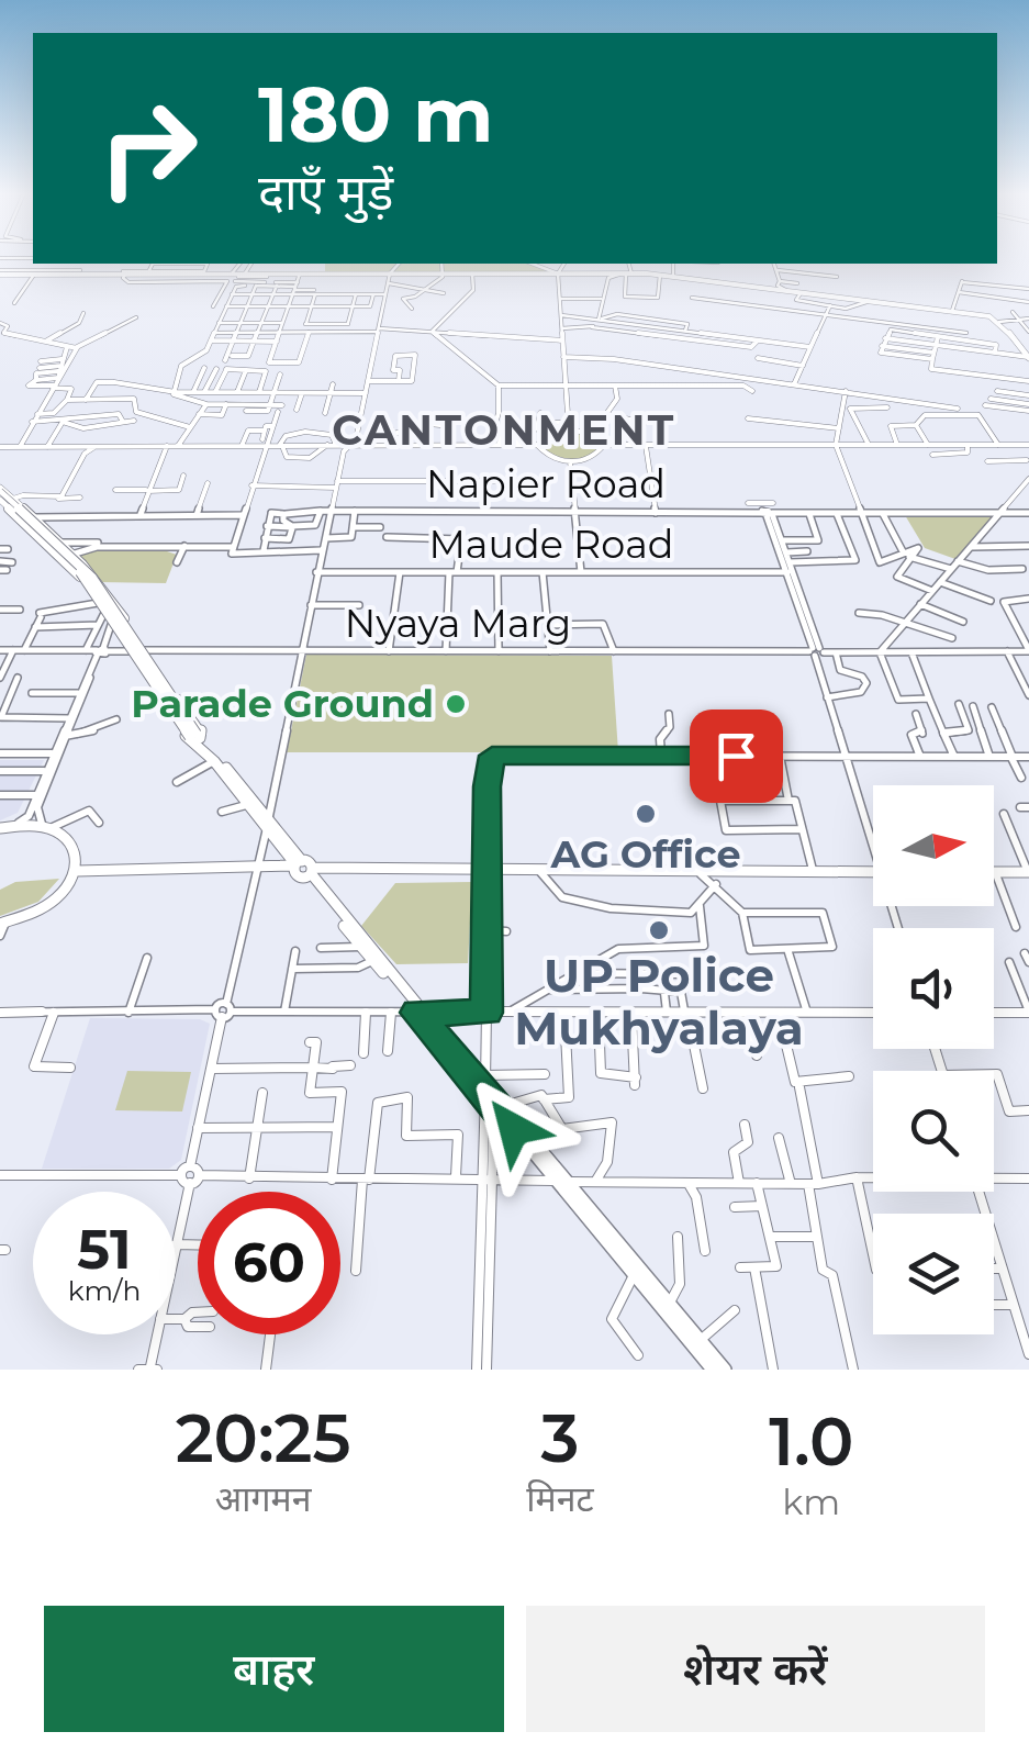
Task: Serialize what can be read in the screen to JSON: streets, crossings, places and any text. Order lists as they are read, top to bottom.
{
  "streets": {
    "street": ["Napier Road", "Maude Road", "Nyaya Marg"]
  },
  "districts": ["CANTONMENT"],
  "places": ["Parade Ground", "AG Office", "UP Police Mukhyalaya"],
  "north": "right",
  "page": {
    "turn": ["180 m", "दाएँ मुड़ें"],
    "speed": "51 km/h",
    "limit": "60",
    "eta": [
      "20:25",
      "आगमन",
      "3",
      "मिनट",
      "1.0",
      "km"
    ],
    "buttons": ["बाहर", "शेयर करें"]
  }
}
